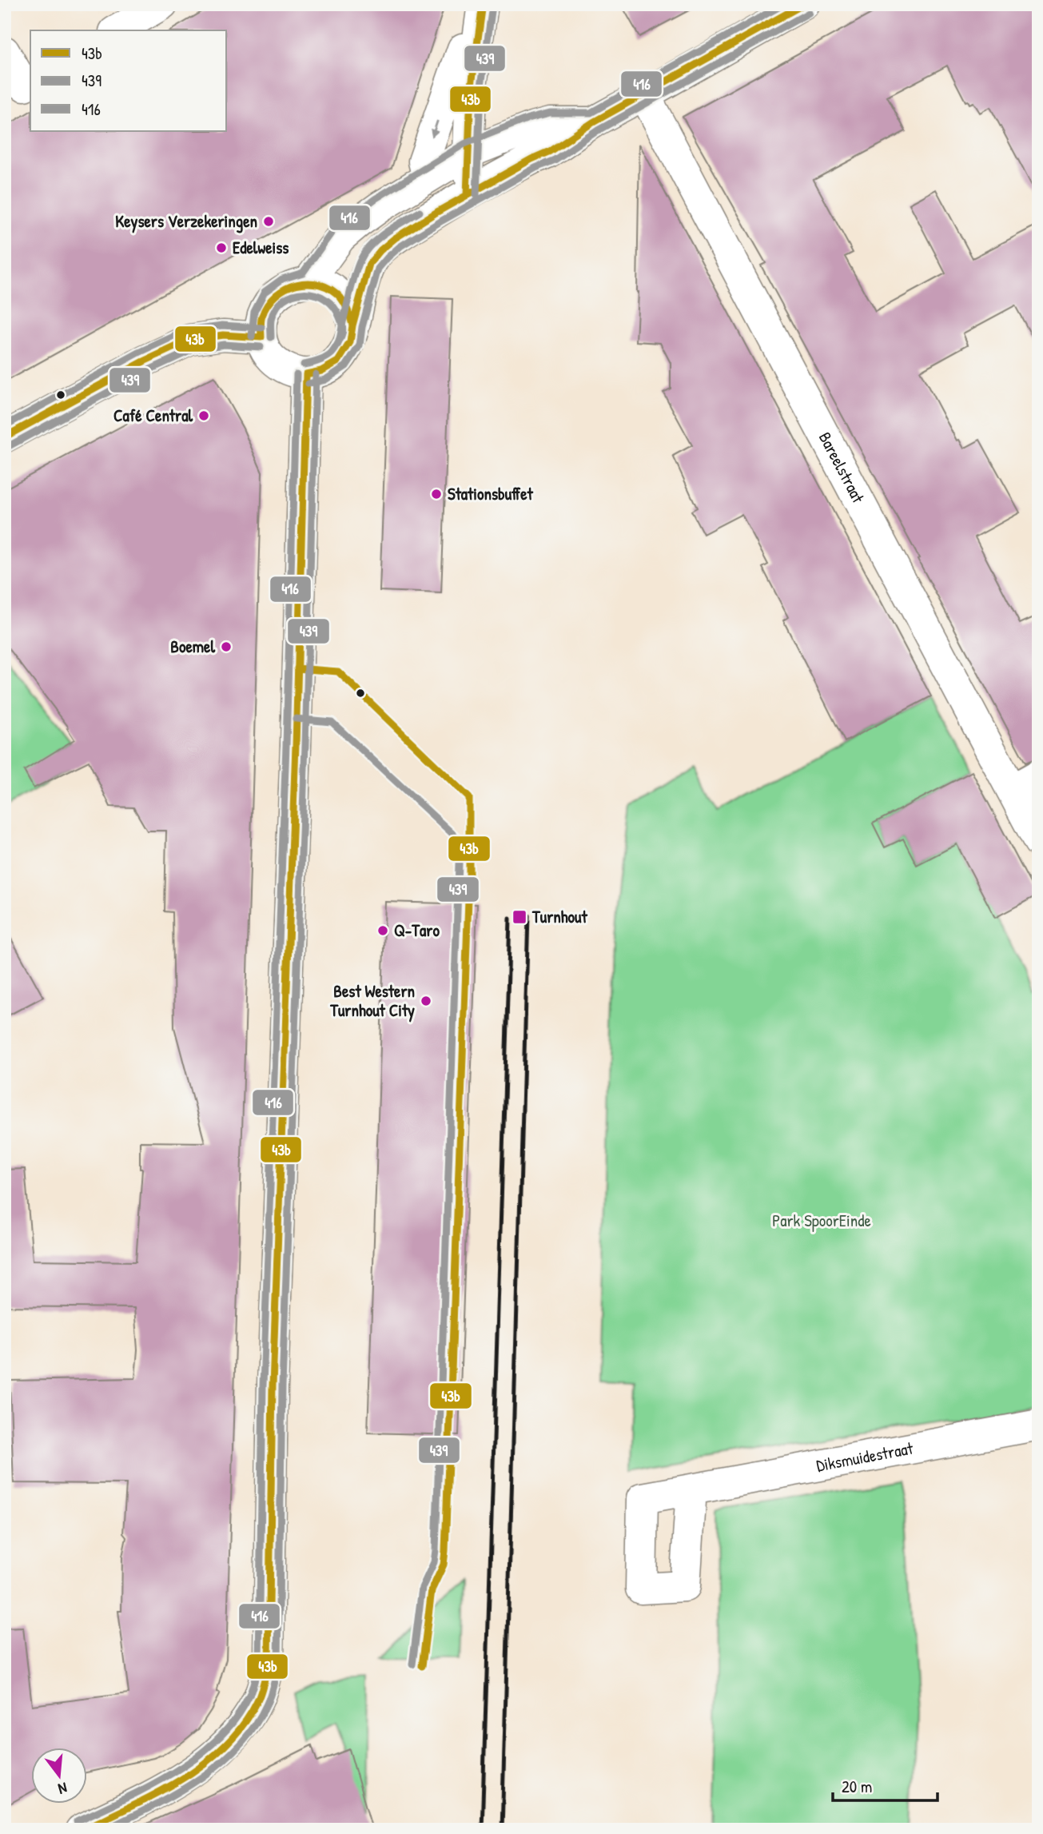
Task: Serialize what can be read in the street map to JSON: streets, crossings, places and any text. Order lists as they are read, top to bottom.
{
  "streets": {
    "street": ["Bareelstraat", "Diksmuidestraat"]
  },
  "parks": ["Park SpoorEinde"],
  "places": {
    "other": [
      "Keysers Verzekeringen",
      "Edelweiss",
      "Café Central",
      "Stationsbuffet",
      "Boemel",
      "Q-Taro",
      "Best Western Turnhout City"
    ],
    "transit": ["Turnhout"]
  },
  "lines": ["transit line 43b", "transit line 416", "transit line 439"],
  "legend": ["43b", "439", "416"],
  "scale_bar": "20 m",
  "north": "bottom"
}
